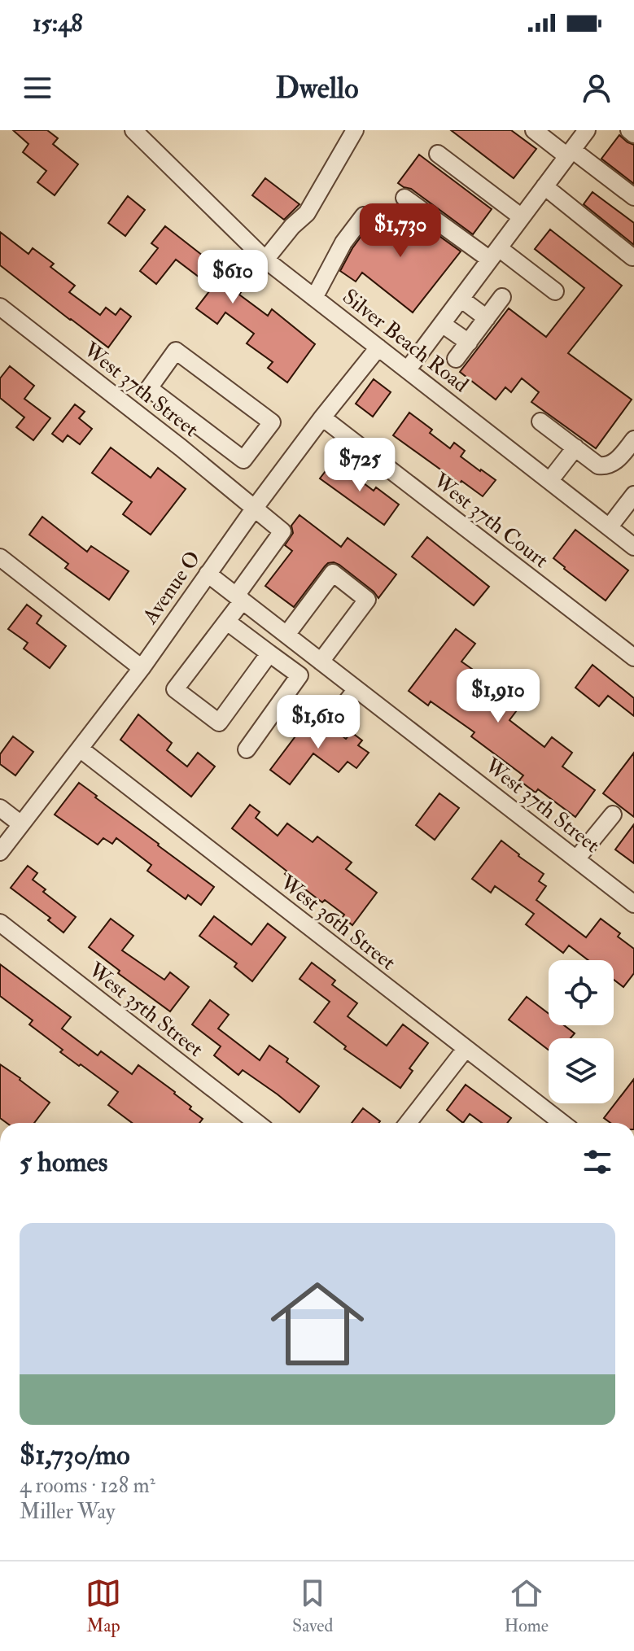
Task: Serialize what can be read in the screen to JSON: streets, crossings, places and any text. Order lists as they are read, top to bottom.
{
  "streets": {
    "street": [
      "Silver Beach Road",
      "West 37th Street",
      "West 37th Court",
      "Avenue O",
      "West 36th Street",
      "West 35th Street"
    ]
  },
  "crossings": [
    ["Silver Beach Road", "Avenue O"],
    ["West 37th Street", "Avenue O"],
    ["West 37th Court", "Avenue O"],
    ["Avenue O", "West 36th Street"]
  ],
  "page": {
    "status": "15:48",
    "header": "Dwello",
    "price": [
      "$1,730",
      "$610",
      "$725",
      "$1,910",
      "$1,610"
    ],
    "heading": "5 homes",
    "list": [
      {
        "name": "$1,730/mo",
        "note": "4 rooms · 128 m² · Miller Way"
      }
    ],
    "tabs": ["Map", "Saved", "Home"]
  }
}
